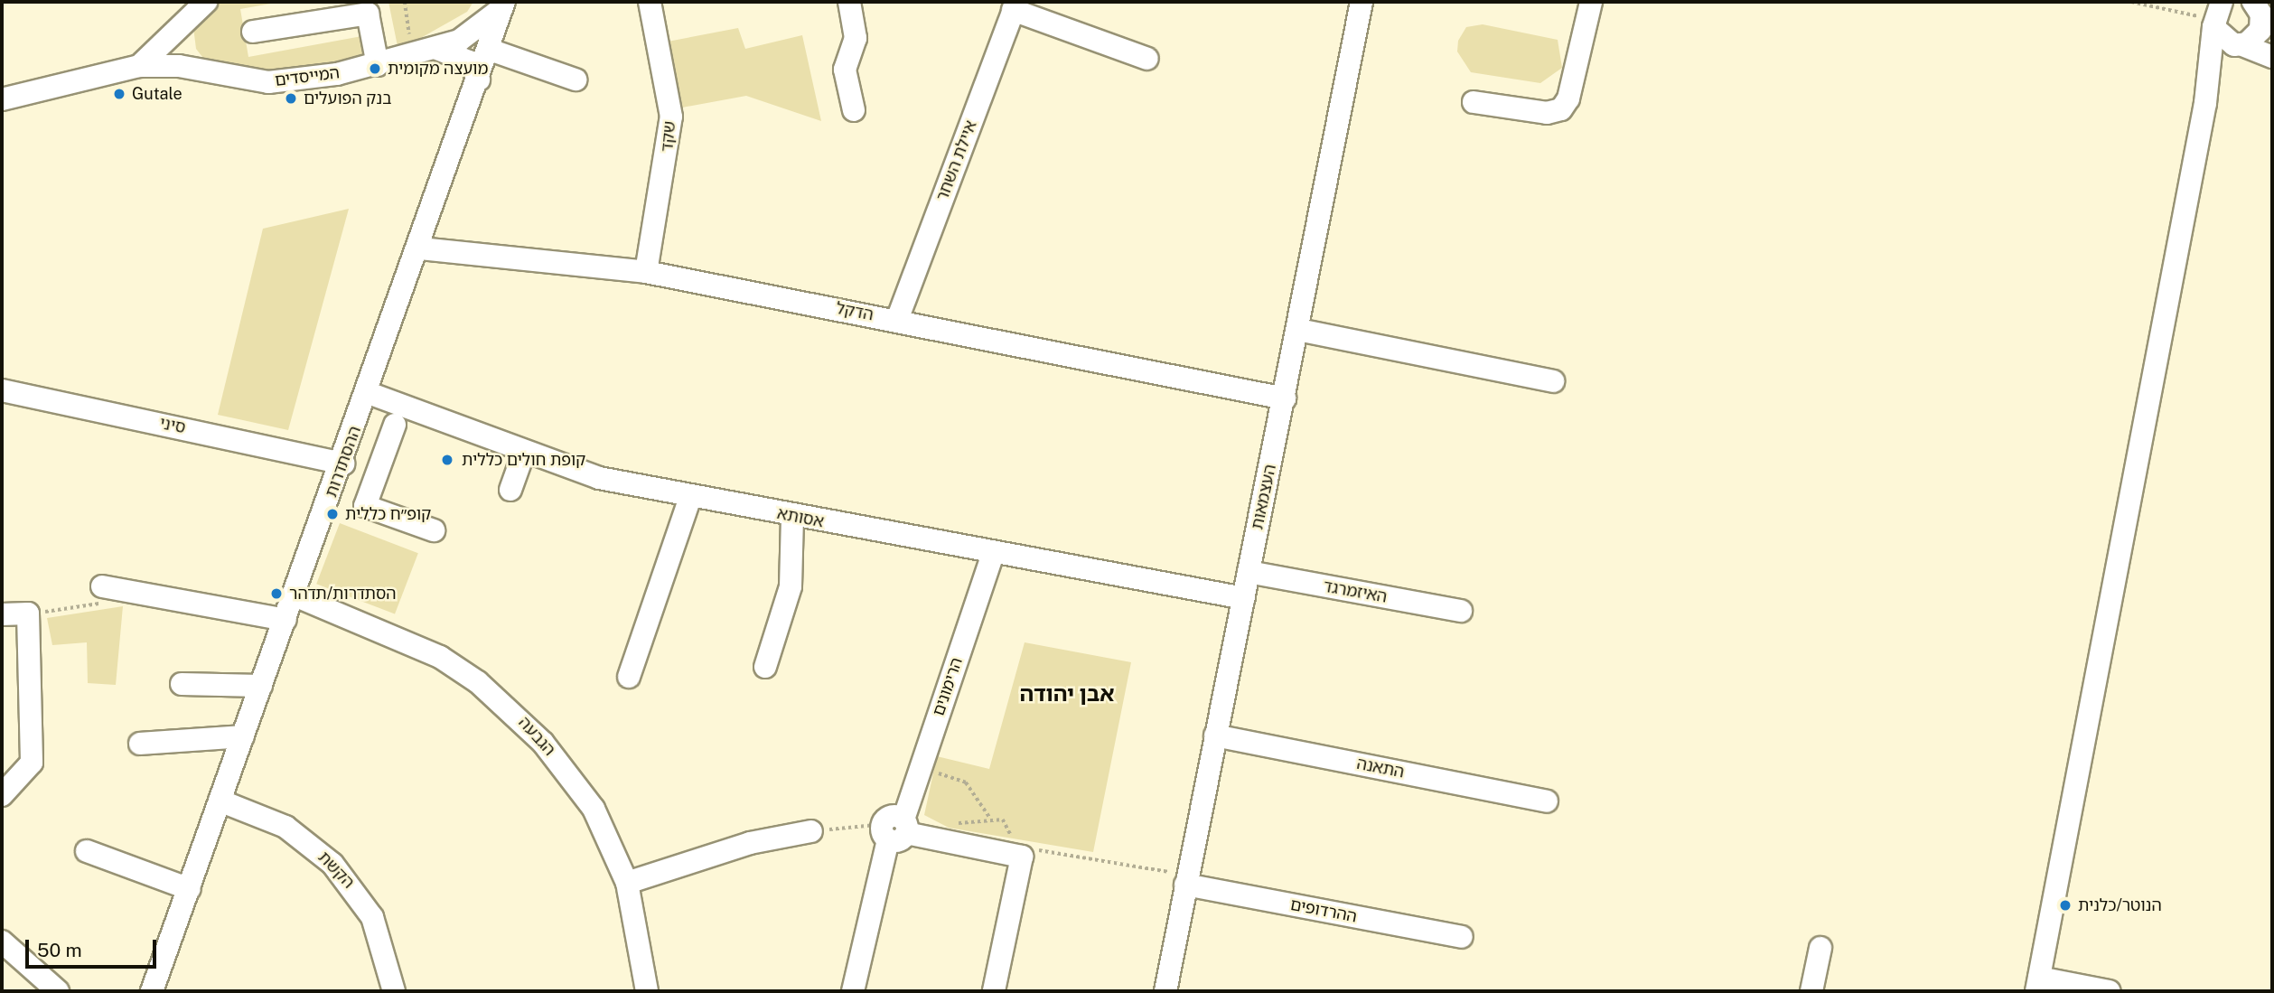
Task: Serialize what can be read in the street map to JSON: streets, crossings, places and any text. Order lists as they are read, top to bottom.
{
  "streets": {
    "street": [
      "המייסדים",
      "שקד",
      "איילת השחר",
      "הדקל",
      "סיני",
      "ההסתדרות",
      "העצמאות",
      "אסותא",
      "האיזמרגד",
      "הרימונים",
      "הגבעה",
      "התאנה",
      "הקשת",
      "ההרדופים"
    ]
  },
  "crossings": [
    ["המייסדים", "ההסתדרות"],
    ["שקד", "הדקל"],
    ["איילת השחר", "הדקל"],
    ["הדקל", "ההסתדרות"],
    ["הדקל", "העצמאות"],
    ["סיני", "ההסתדרות"],
    ["ההסתדרות", "אסותא"],
    ["ההסתדרות", "הגבעה"],
    ["ההסתדרות", "הקשת"],
    ["העצמאות", "אסותא"],
    ["העצמאות", "האיזמרגד"],
    ["העצמאות", "התאנה"],
    ["העצמאות", "ההרדופים"],
    ["אסותא", "הרימונים"]
  ],
  "districts": ["אבן יהודה"],
  "places": [
    "מועצה מקומית",
    "Gutale",
    "בנק הפועלים",
    "קופת חולים כללית",
    "קופ״ח כללית",
    "הסתדרות/תדהר",
    "הנוטר/כלנית"
  ],
  "scale_bar": "50 m"
}
